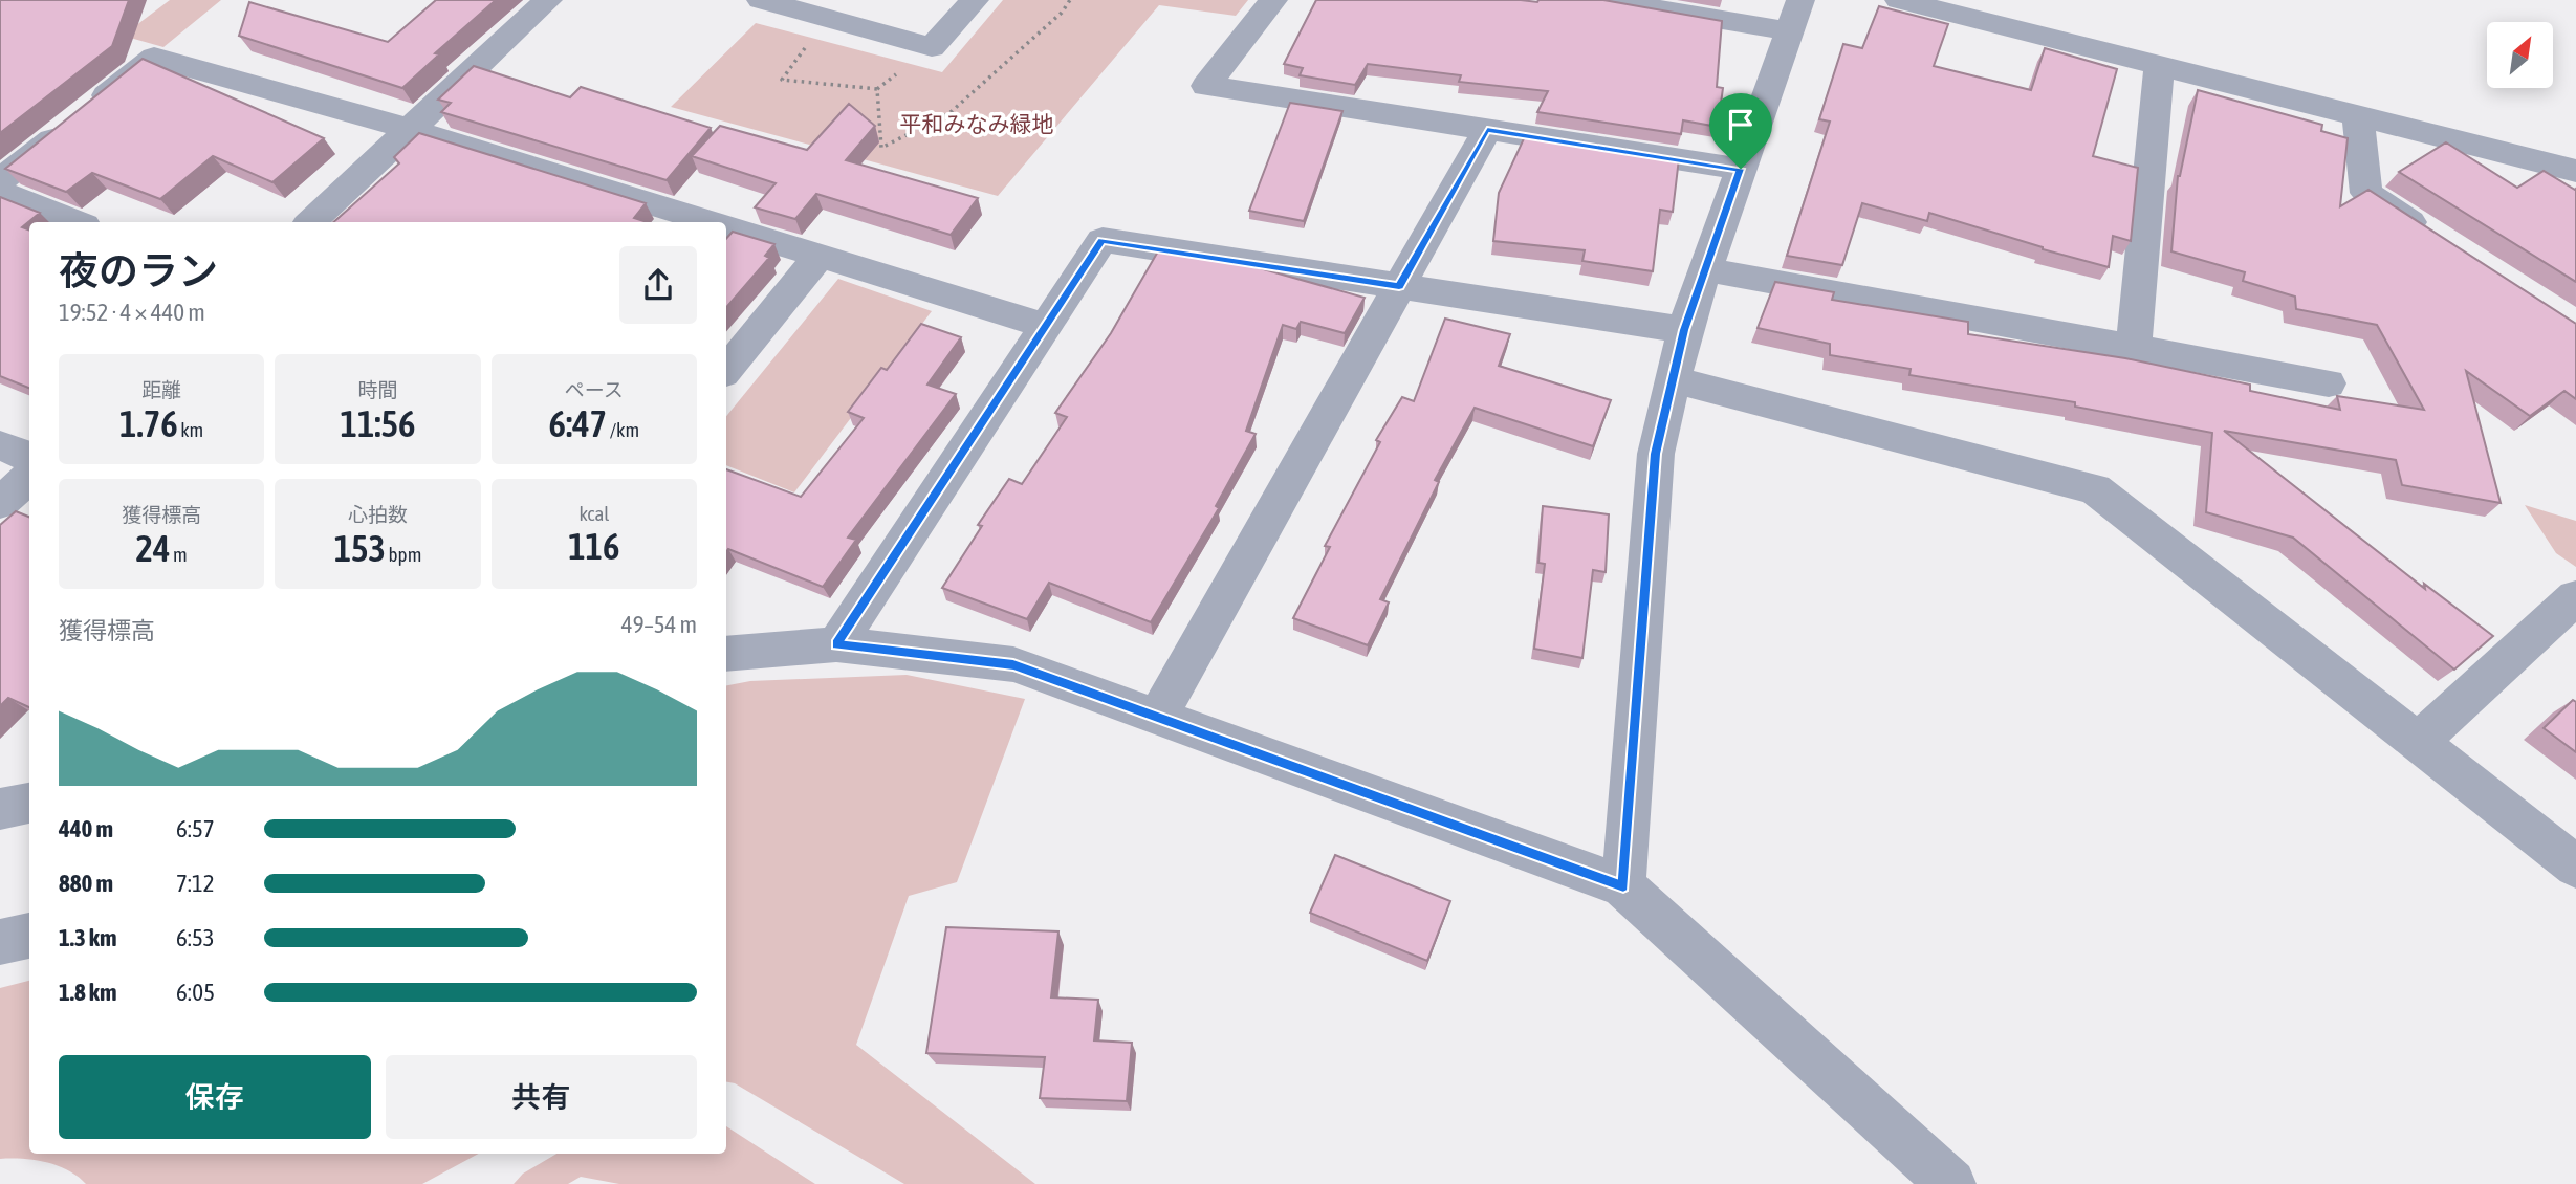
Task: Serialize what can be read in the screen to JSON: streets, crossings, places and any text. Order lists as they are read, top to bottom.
{
  "parks": ["平和みなみ緑地"],
  "north": "top right",
  "page": {
    "heading": ["夜のラン", "19:52 · 4 × 440 m"],
    "stats": [
      ["距離", "1.76 km"],
      ["時間", "11:56"],
      ["ペース", "6:47 /km"],
      ["獲得標高", "24 m"],
      ["心拍数", "153 bpm"],
      ["kcal", "116"]
    ],
    "chart": ["獲得標高", "49–54 m"],
    "list": [
      {
        "name": "440 m",
        "note": "6:57"
      },
      {
        "name": "880 m",
        "note": "7:12"
      },
      {
        "name": "1.3 km",
        "note": "6:53"
      },
      {
        "name": "1.8 km",
        "note": "6:05"
      }
    ],
    "buttons": ["保存", "共有"]
  }
}
